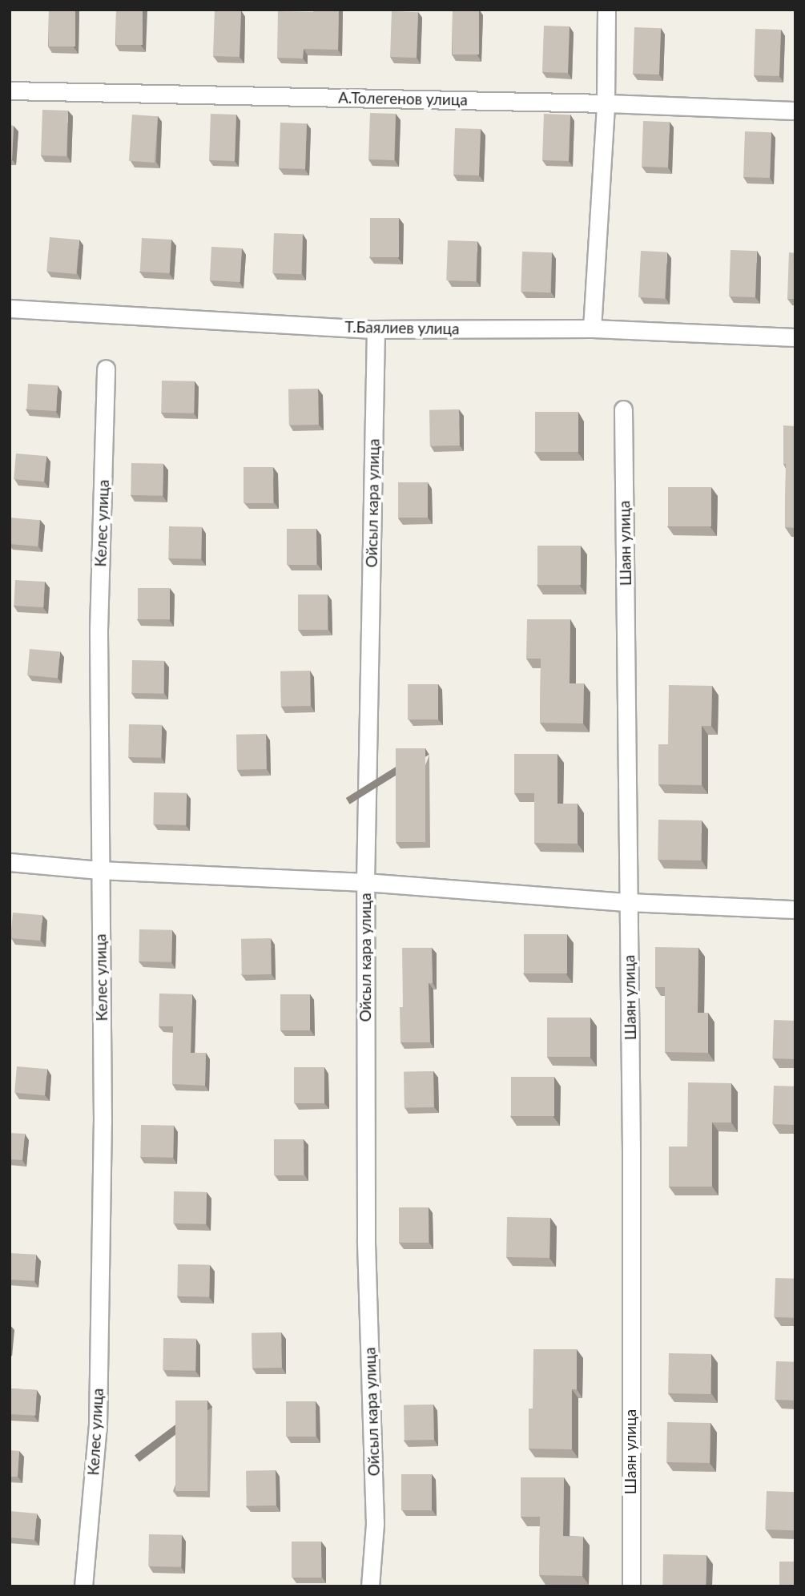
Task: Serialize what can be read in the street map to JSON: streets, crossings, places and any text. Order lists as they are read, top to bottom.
{
  "streets": {
    "street": [
      "А.Толегенов улица",
      "Т.Баялиев улица",
      "Ойсыл кара улица",
      "Келес улица",
      "Шаян улица"
    ]
  },
  "crossings": [
    ["Т.Баялиев улица", "Ойсыл кара улица"]
  ]
}
